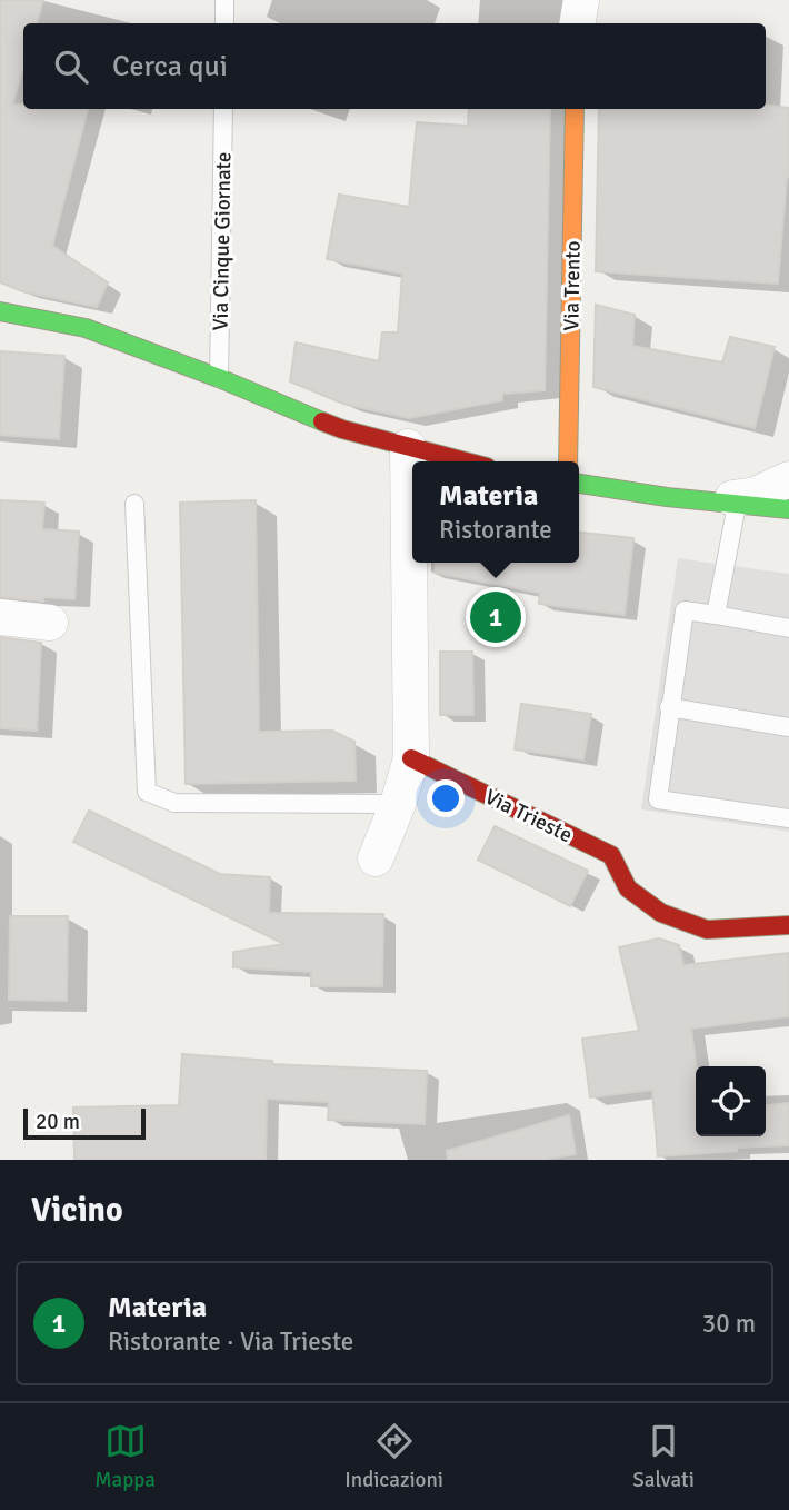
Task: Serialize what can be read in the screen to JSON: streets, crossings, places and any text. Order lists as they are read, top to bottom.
{
  "streets": {
    "street": ["Via Trento", "Via Trieste"],
    "lane": ["Via Cinque Giornate"]
  },
  "scale_bar": "20 m",
  "page": {
    "search": "Cerca qui",
    "popup": ["Materia", "Ristorante"],
    "pins": "1",
    "scale": "20 m",
    "heading": "Vicino",
    "list": [
      {
        "mark": "1",
        "name": "Materia",
        "note": "Ristorante · Via Trieste",
        "value": "30 m"
      }
    ],
    "nav": ["Mappa", "Indicazioni", "Salvati"]
  }
}
